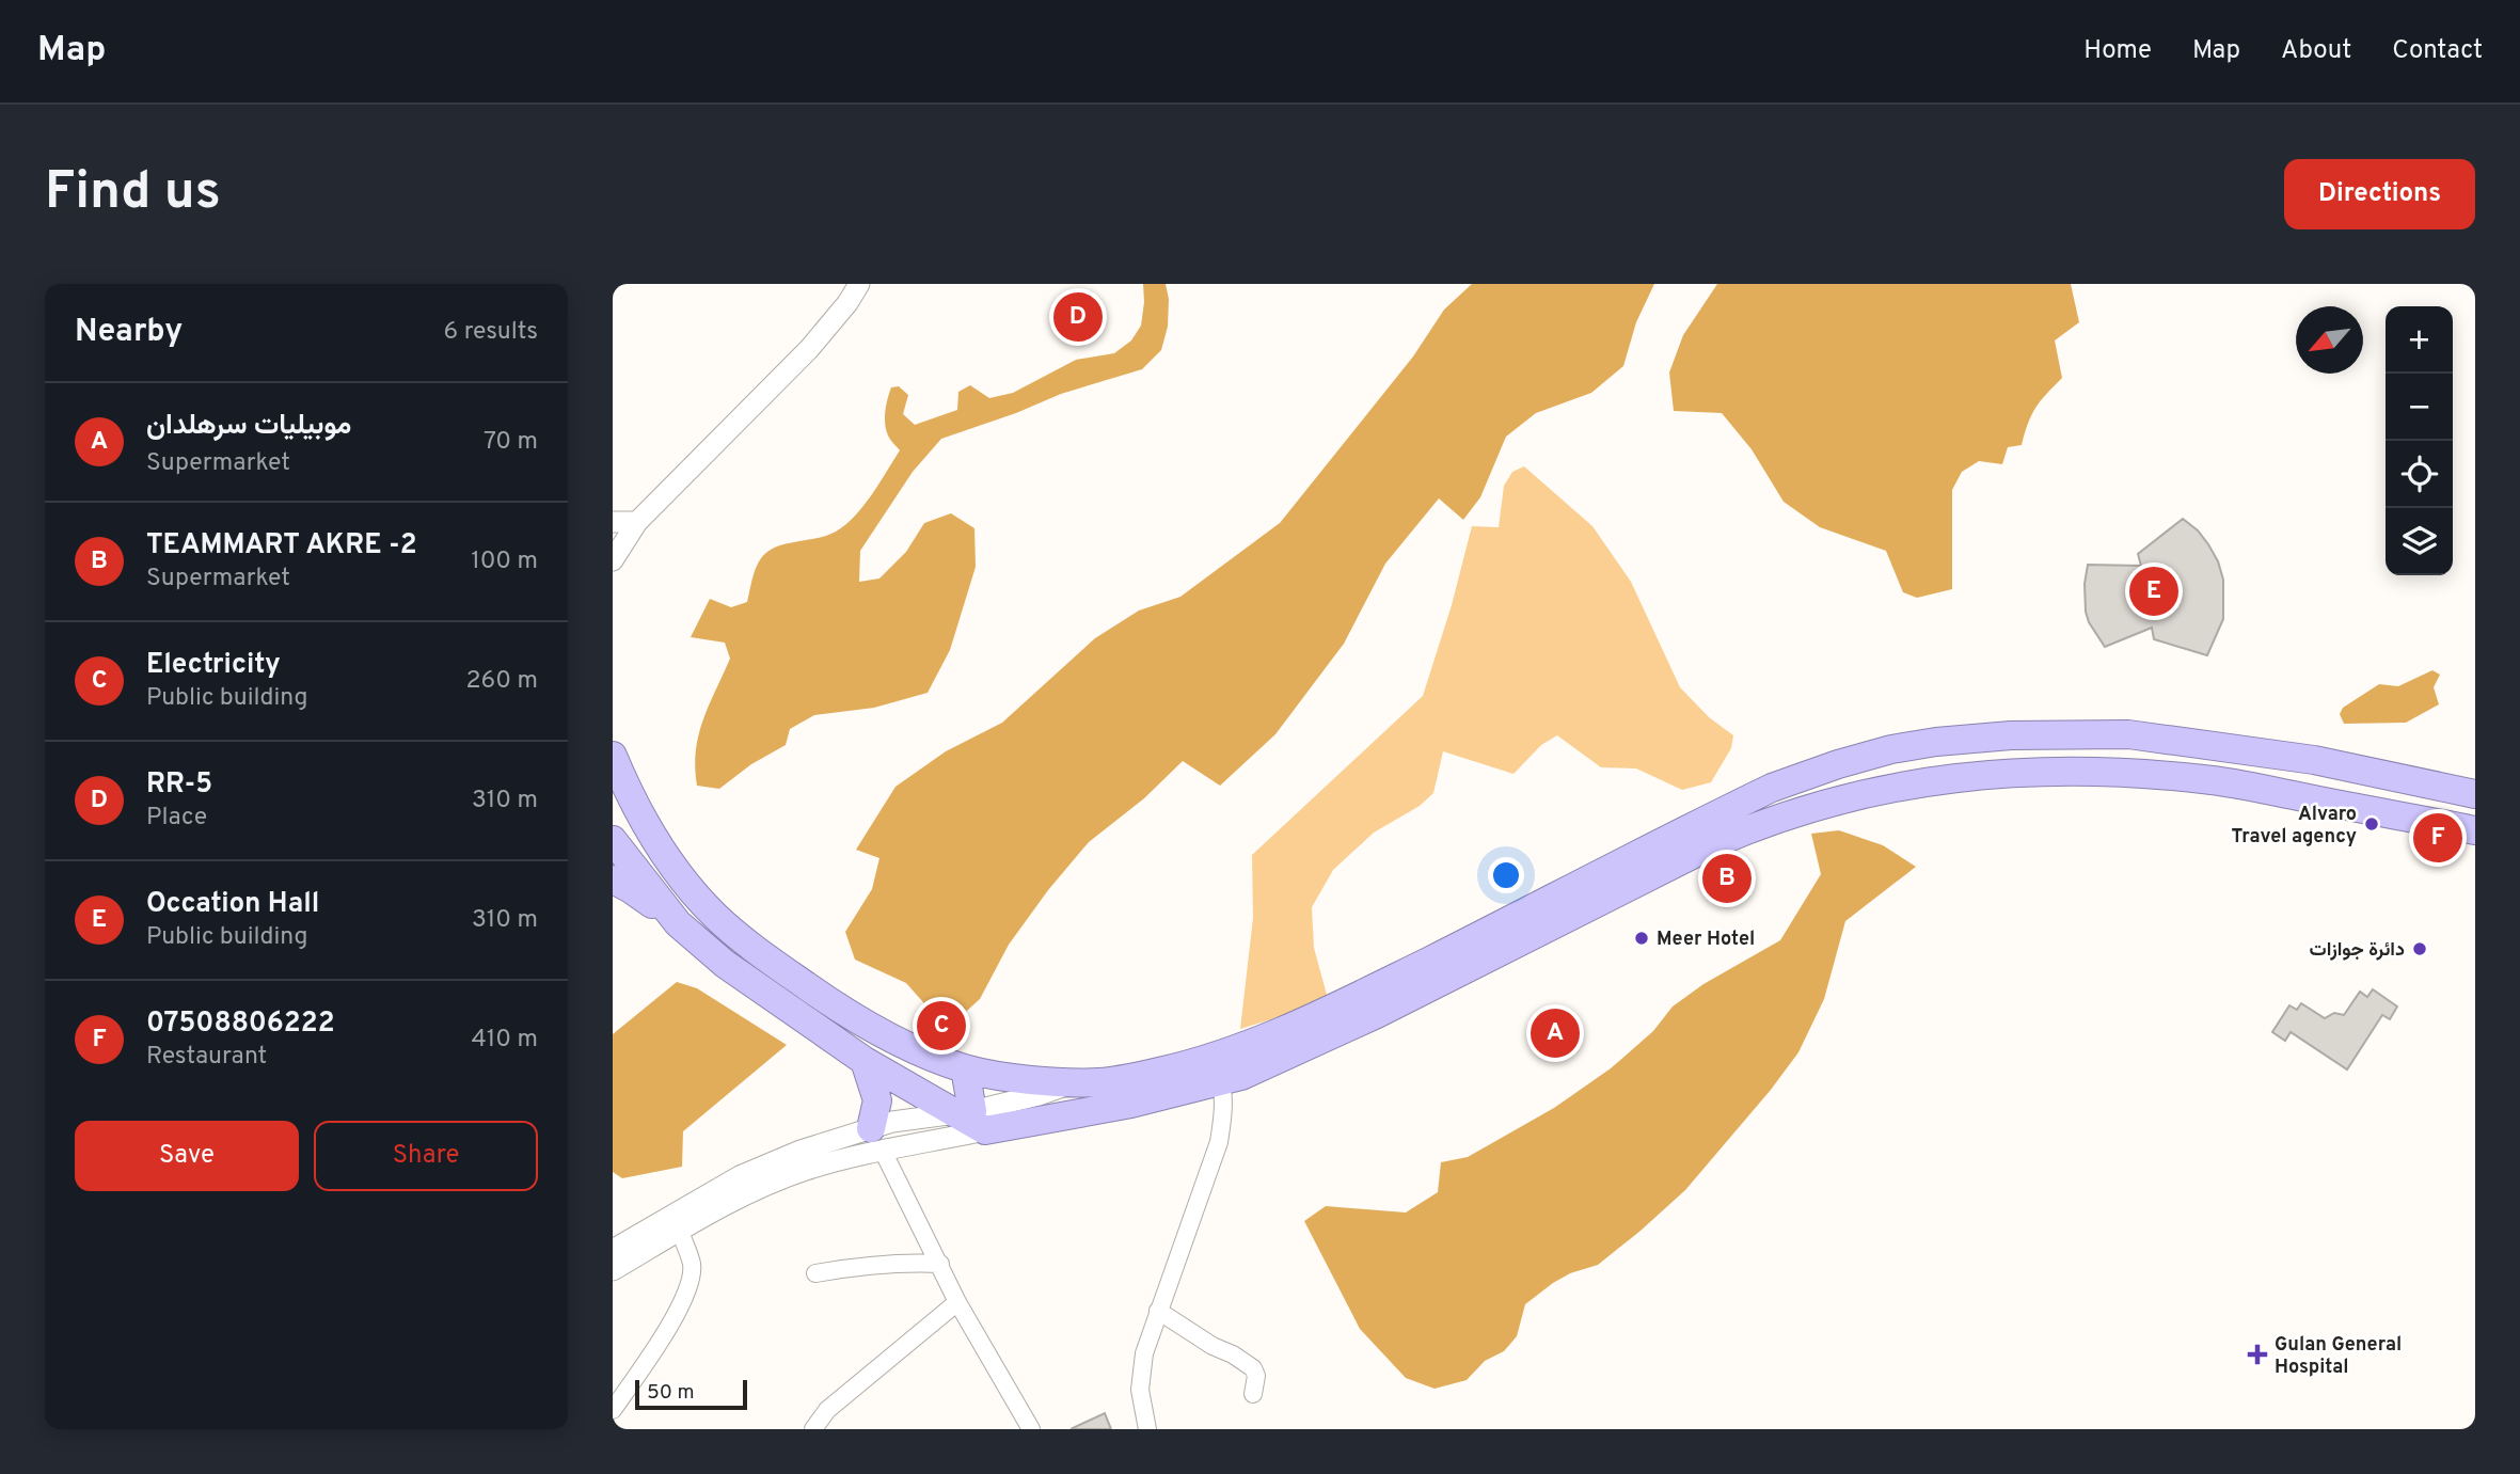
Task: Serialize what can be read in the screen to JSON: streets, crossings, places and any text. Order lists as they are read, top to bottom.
{
  "places": {
    "other": ["Alvaro Travel agency", "Meer Hotel", "دائرة جوازات"],
    "health": ["Gulan General Hospital"]
  },
  "scale_bar": "50 m",
  "north": "bottom left",
  "page": {
    "header": "Map",
    "nav": [
      "Home",
      "Map",
      "About",
      "Contact"
    ],
    "buttons": [
      "Directions",
      ["Save", "Share"]
    ],
    "title": "Find us",
    "heading": ["Nearby", "6 results"],
    "pins": [
      "D",
      "E",
      "F",
      "B",
      "C",
      "A"
    ],
    "map_buttons": ["+", "−"],
    "list": [
      {
        "mark": "A",
        "name": "موبيليات سرهلدان",
        "note": "Supermarket",
        "value": "70 m"
      },
      {
        "mark": "B",
        "name": "TEAMMART AKRE -2",
        "note": "Supermarket",
        "value": "100 m"
      },
      {
        "mark": "C",
        "name": "Electricity",
        "note": "Public building",
        "value": "260 m"
      },
      {
        "mark": "D",
        "name": "RR-5",
        "note": "Place",
        "value": "310 m"
      },
      {
        "mark": "E",
        "name": "Occation Hall",
        "note": "Public building",
        "value": "310 m"
      },
      {
        "mark": "F",
        "name": "07508806222",
        "note": "Restaurant",
        "value": "410 m"
      }
    ],
    "scale": "50 m"
  }
}
